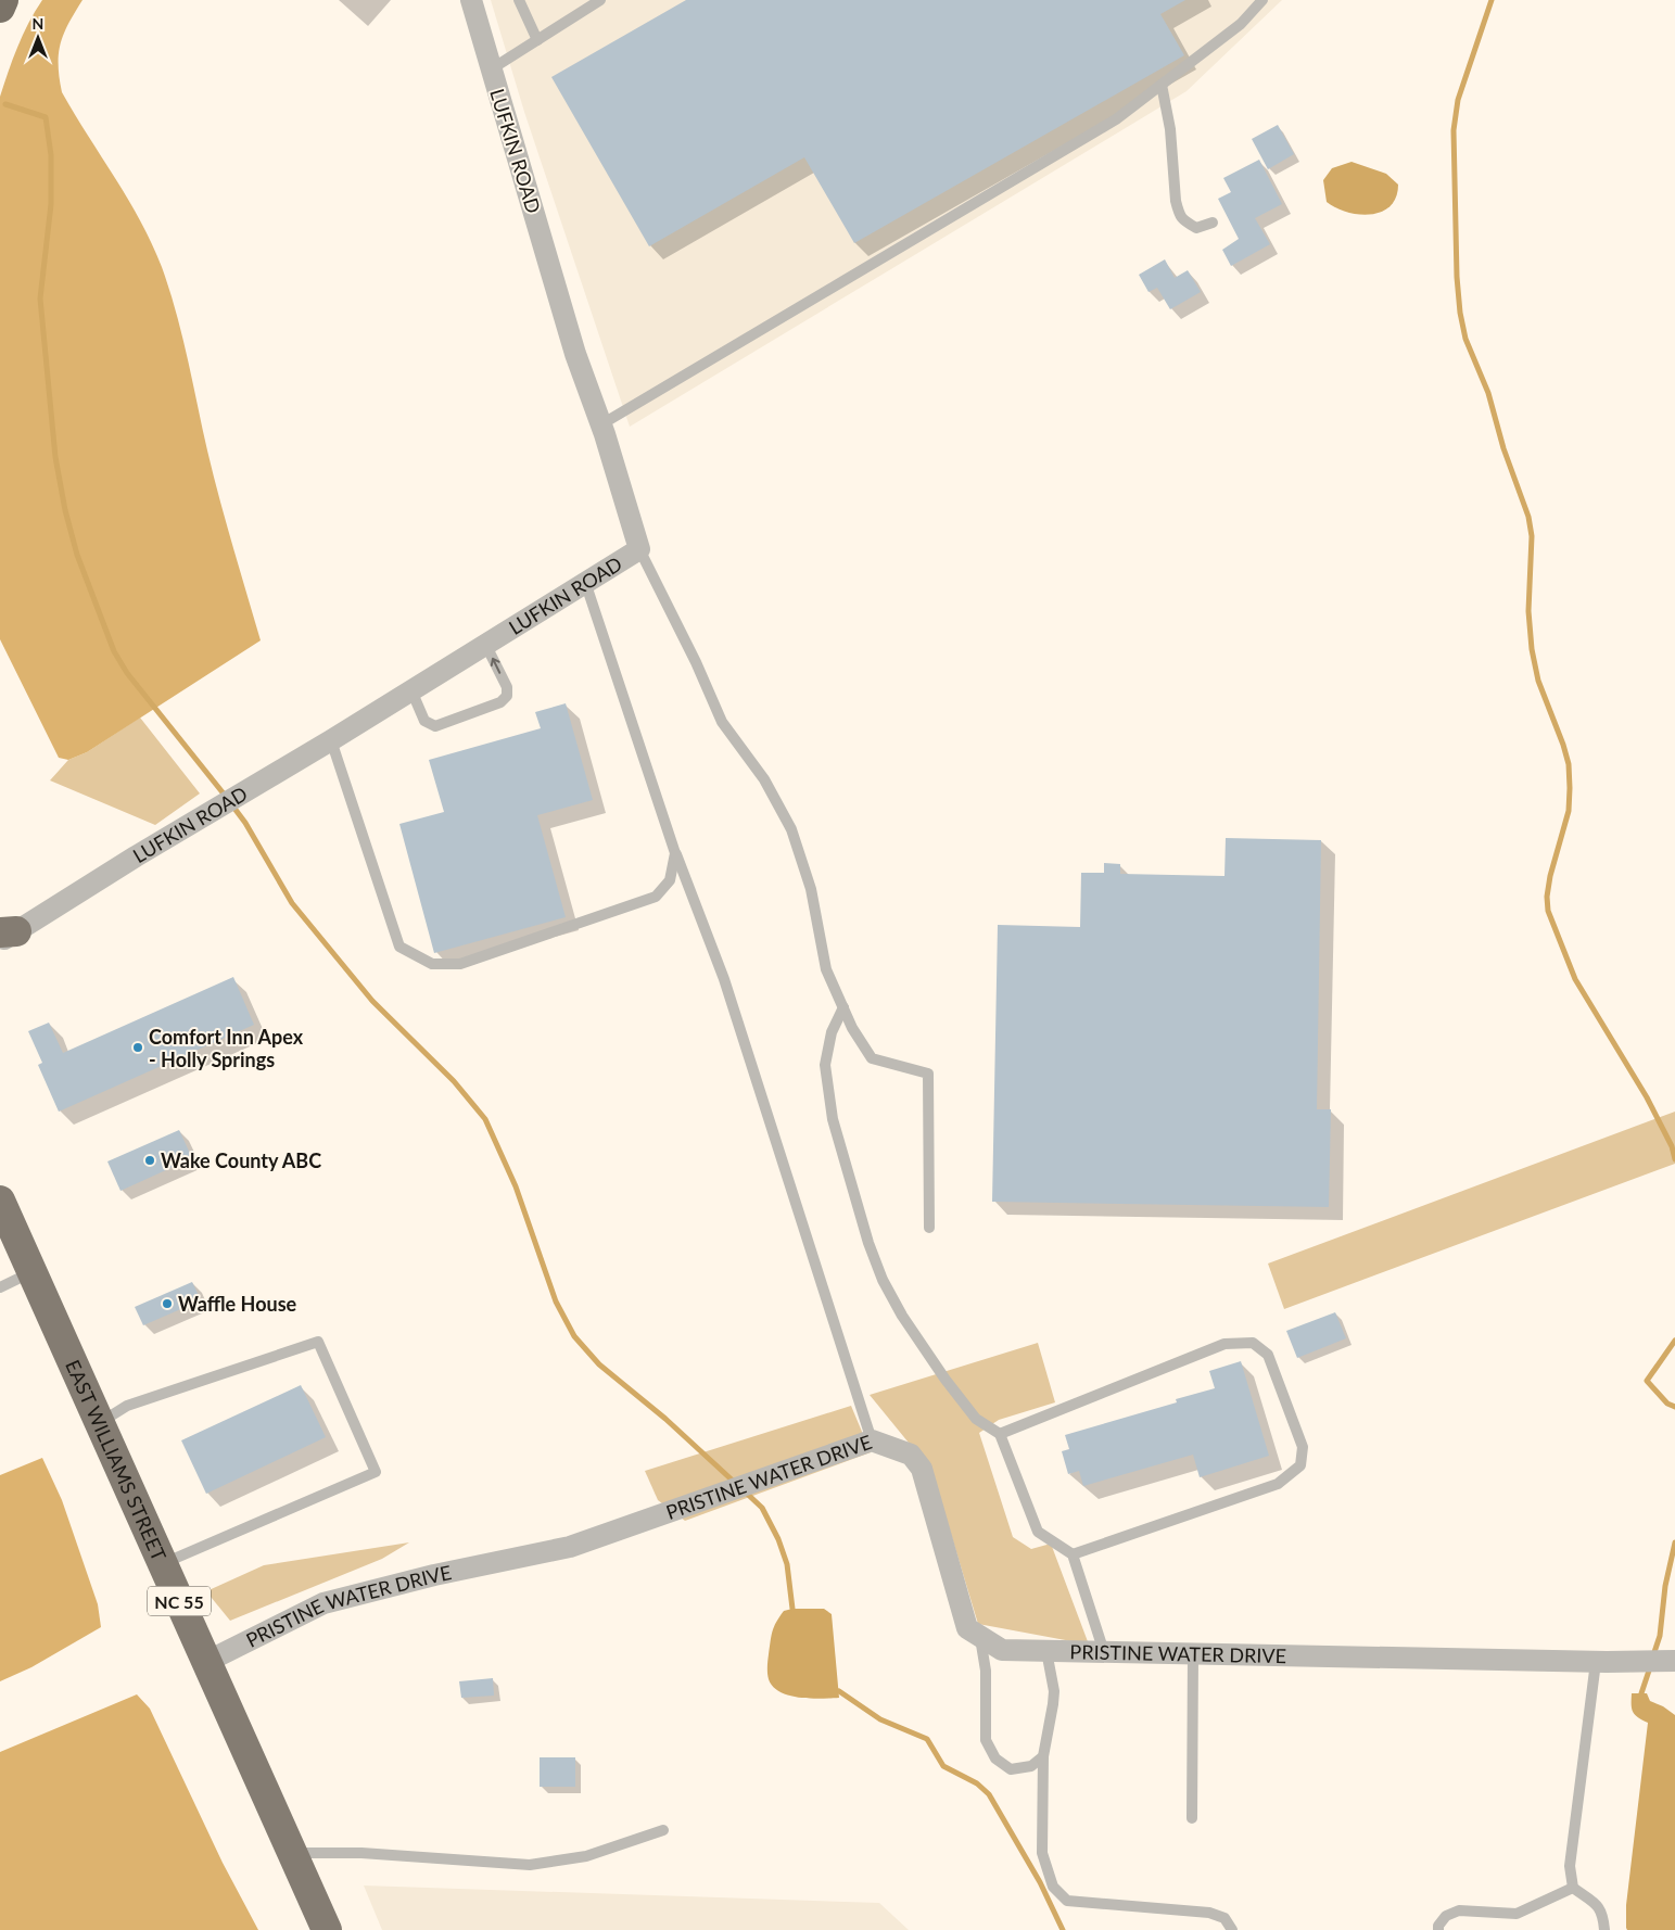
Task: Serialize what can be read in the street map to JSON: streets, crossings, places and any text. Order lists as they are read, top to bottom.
{
  "streets": {
    "highway": ["EAST WILLIAMS STREET", "NC 55"],
    "street": ["LUFKIN ROAD", "PRISTINE WATER DRIVE"]
  },
  "crossings": [
    ["EAST WILLIAMS STREET", "PRISTINE WATER DRIVE"]
  ],
  "places": ["Comfort Inn Apex - Holly Springs", "Wake County ABC", "Waffle House"],
  "north": "top"
}
